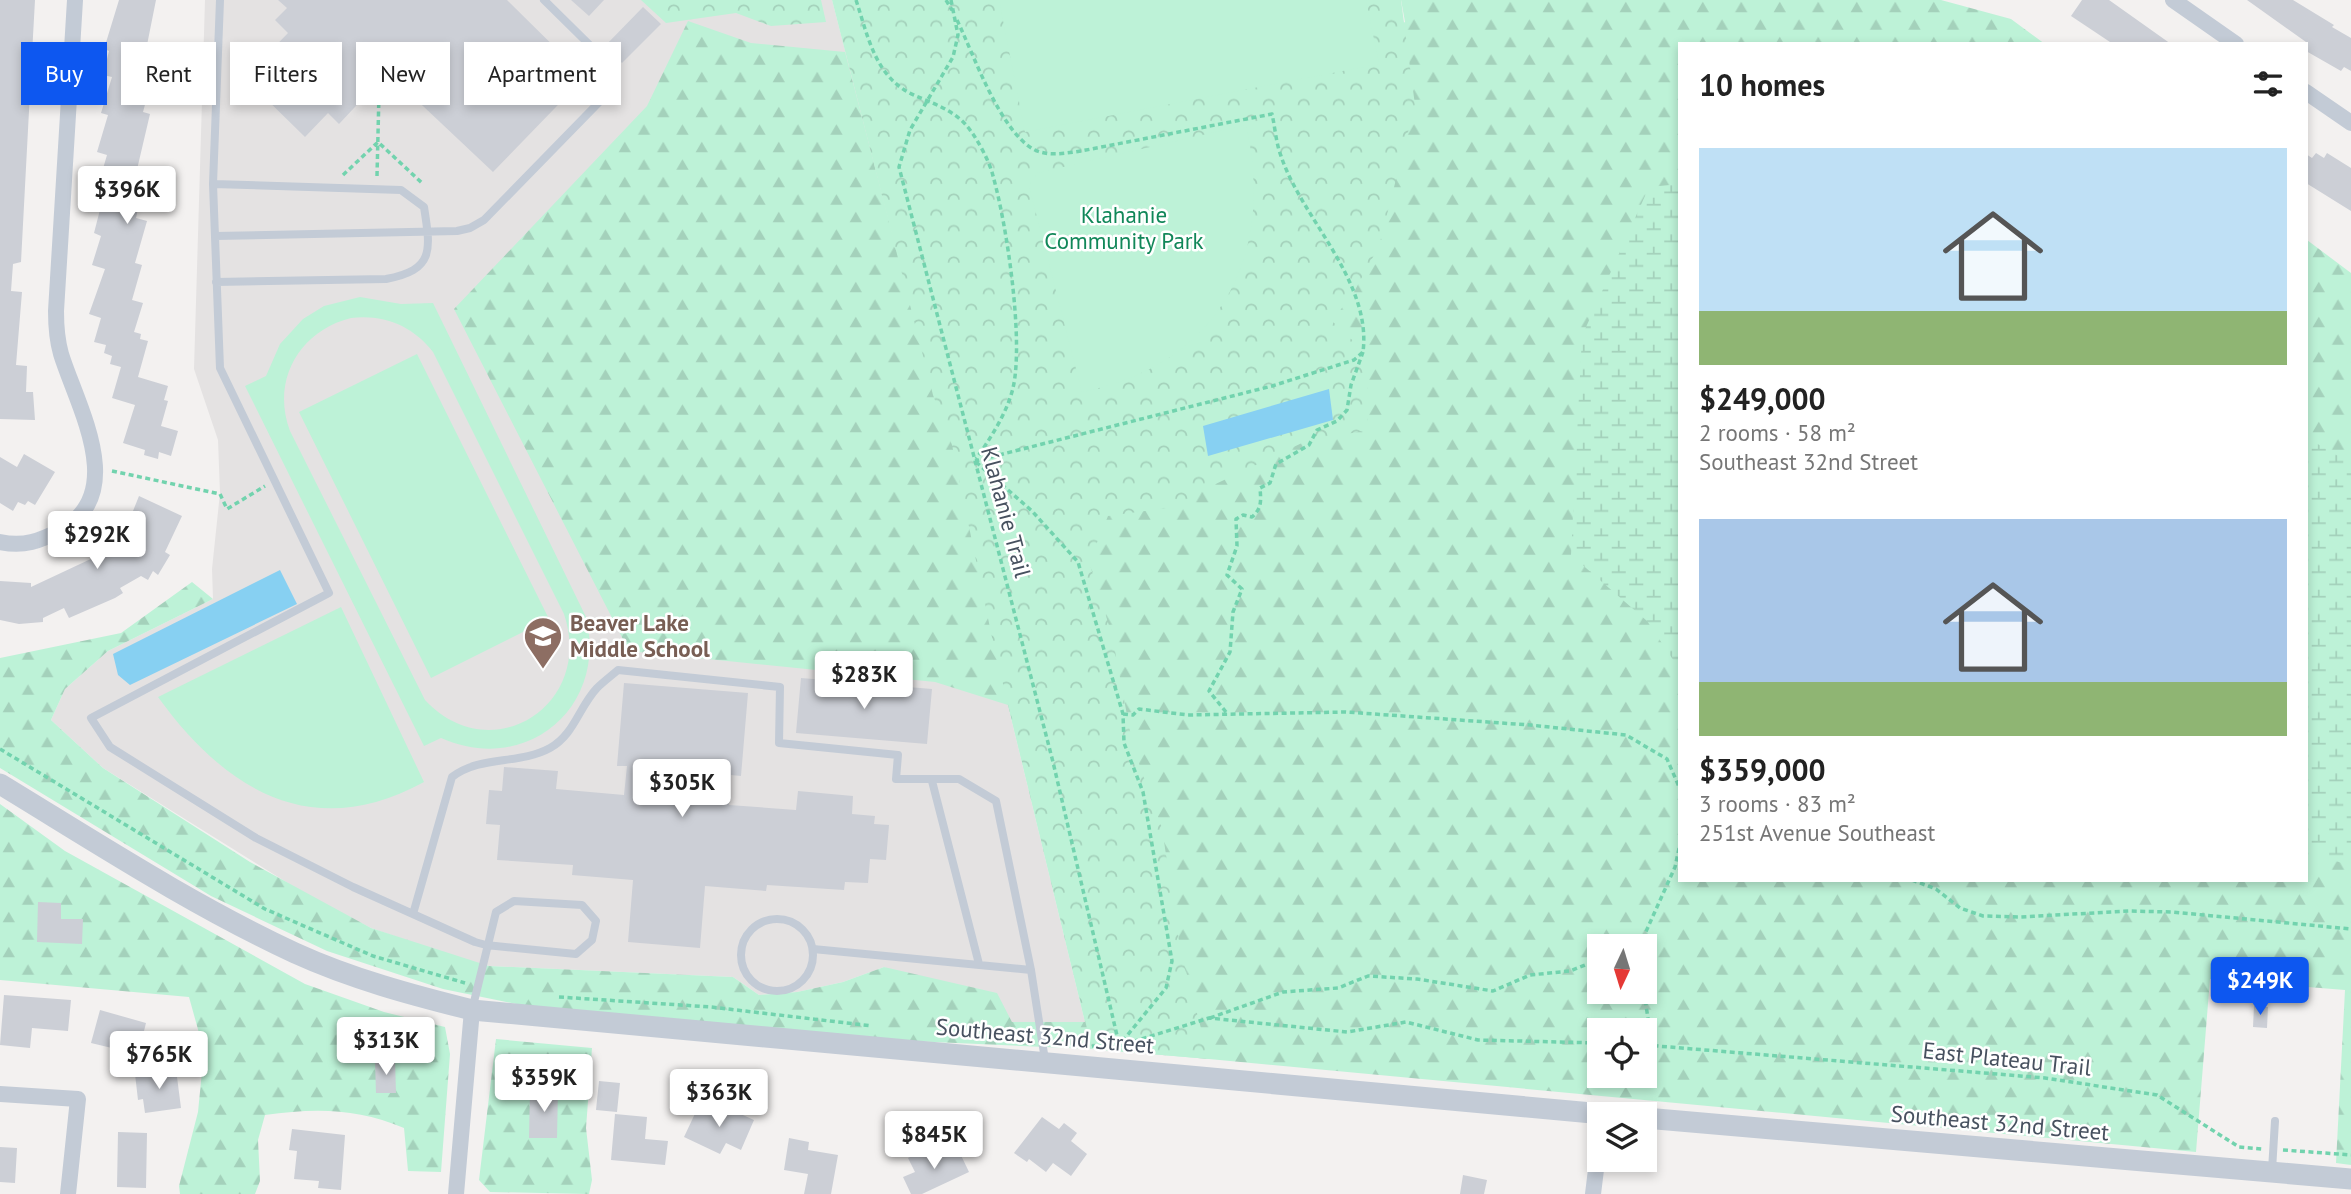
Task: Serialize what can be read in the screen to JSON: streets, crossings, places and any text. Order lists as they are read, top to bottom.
{
  "streets": {
    "street": ["Southeast 32nd Street"],
    "path": ["Klahanie Trail", "East Plateau Trail"]
  },
  "parks": ["Klahanie Community Park"],
  "places": {
    "school or university": ["Beaver Lake Middle School"]
  },
  "north": "bottom",
  "page": {
    "chip": [
      "Buy",
      "Rent",
      "Filters",
      "New",
      "Apartment"
    ],
    "heading": "10 homes",
    "list": [
      {
        "name": "$249,000",
        "note": "2 rooms · 58 m² · Southeast 32nd Street"
      },
      {
        "name": "$359,000",
        "note": "3 rooms · 83 m² · 251st Avenue Southeast"
      }
    ],
    "price": [
      "$396K",
      "$292K",
      "$283K",
      "$305K",
      "$249K",
      "$313K",
      "$765K",
      "$359K",
      "$363K",
      "$845K"
    ]
  }
}
